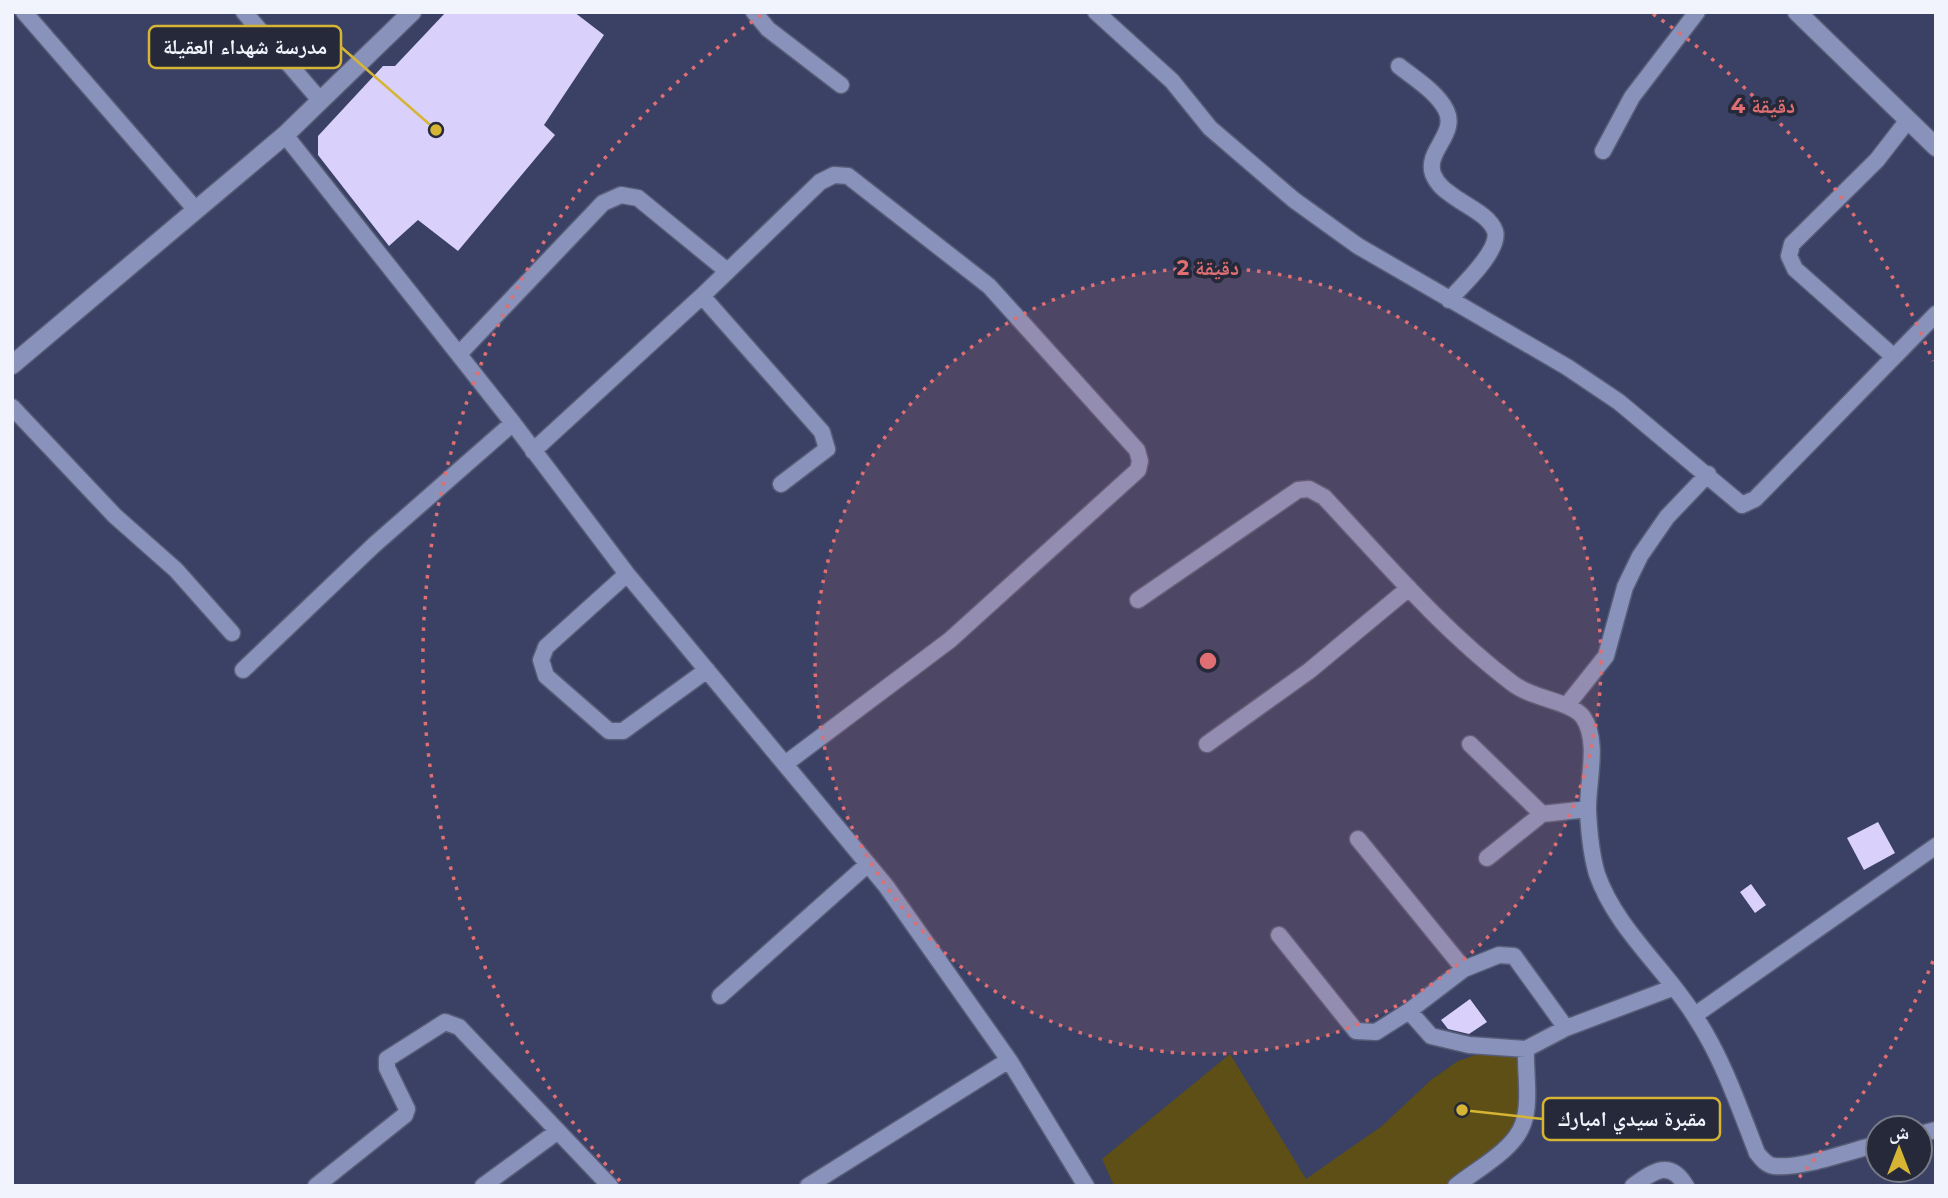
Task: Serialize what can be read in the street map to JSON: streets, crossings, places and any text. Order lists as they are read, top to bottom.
{
  "places": ["مدرسة شهداء العقيلة", "مقبرة سيدي امبارك"],
  "north": "top",
  "rings": ["4 دقيقة", "2 دقيقة"]
}
